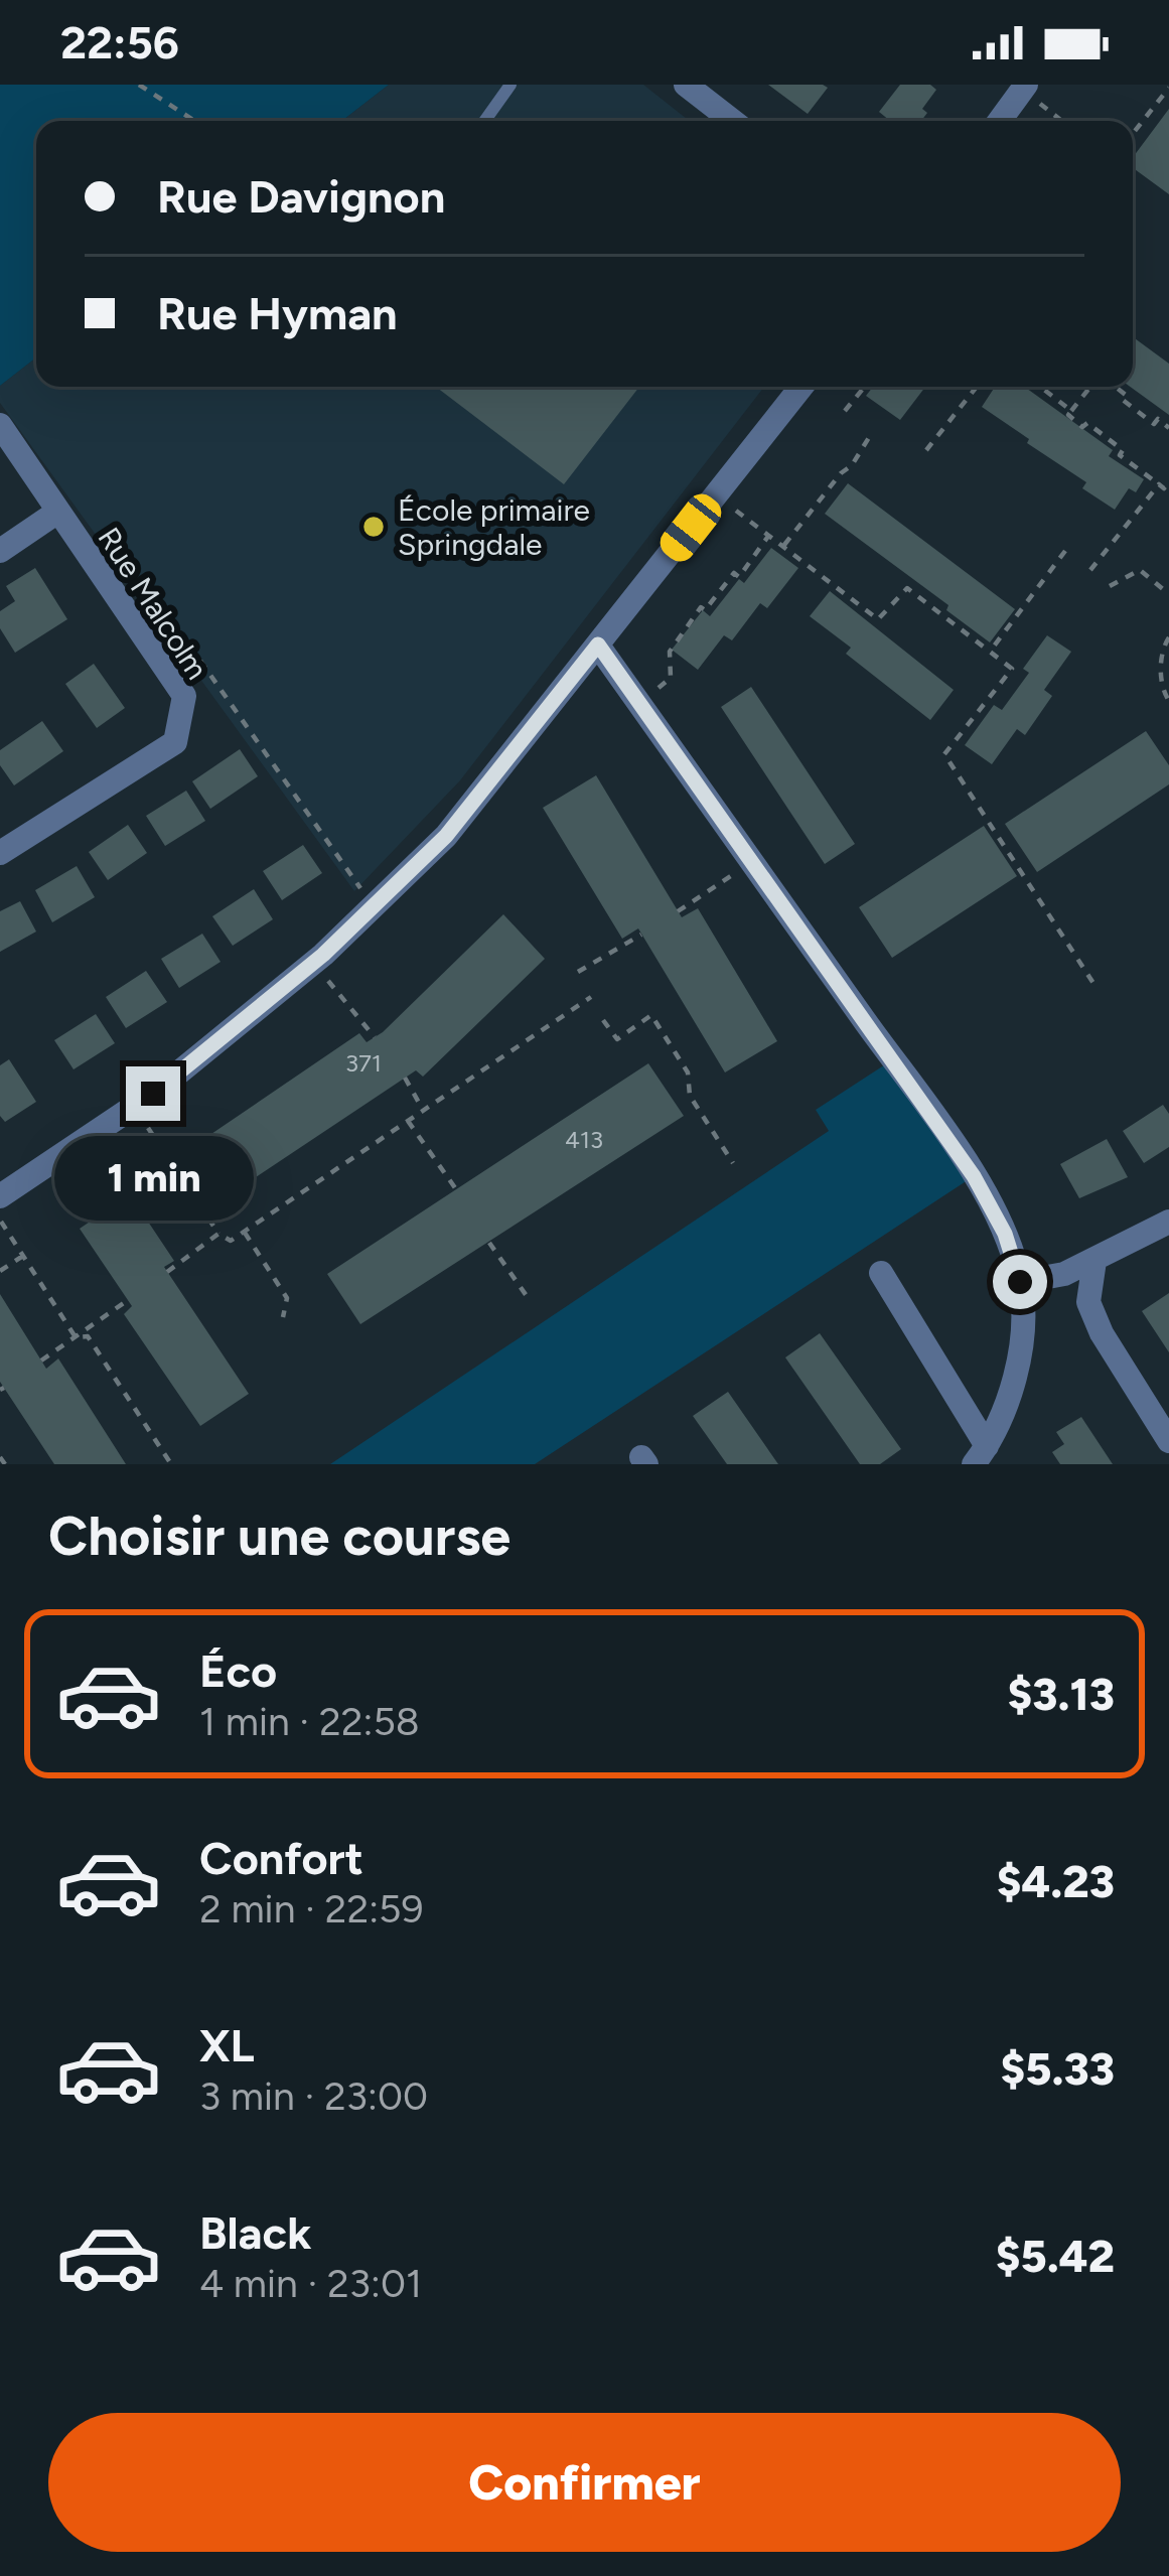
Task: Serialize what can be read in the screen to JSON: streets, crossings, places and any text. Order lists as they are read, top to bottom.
{
  "streets": {
    "street": ["Rue Malcolm"]
  },
  "places": ["École primaire Springdale"],
  "house_numbers": ["371", "413"],
  "page": {
    "status": "22:56",
    "banner": ["Rue Davignon", "Rue Hyman"],
    "bubble": "1 min",
    "heading": "Choisir une course",
    "list": [
      {
        "name": "Éco",
        "note": "1 min · 22:58",
        "value": "$3.13"
      },
      {
        "name": "Confort",
        "note": "2 min · 22:59",
        "value": "$4.23"
      },
      {
        "name": "XL",
        "note": "3 min · 23:00",
        "value": "$5.33"
      },
      {
        "name": "Black",
        "note": "4 min · 23:01",
        "value": "$5.42"
      }
    ],
    "buttons": "Confirmer"
  }
}
